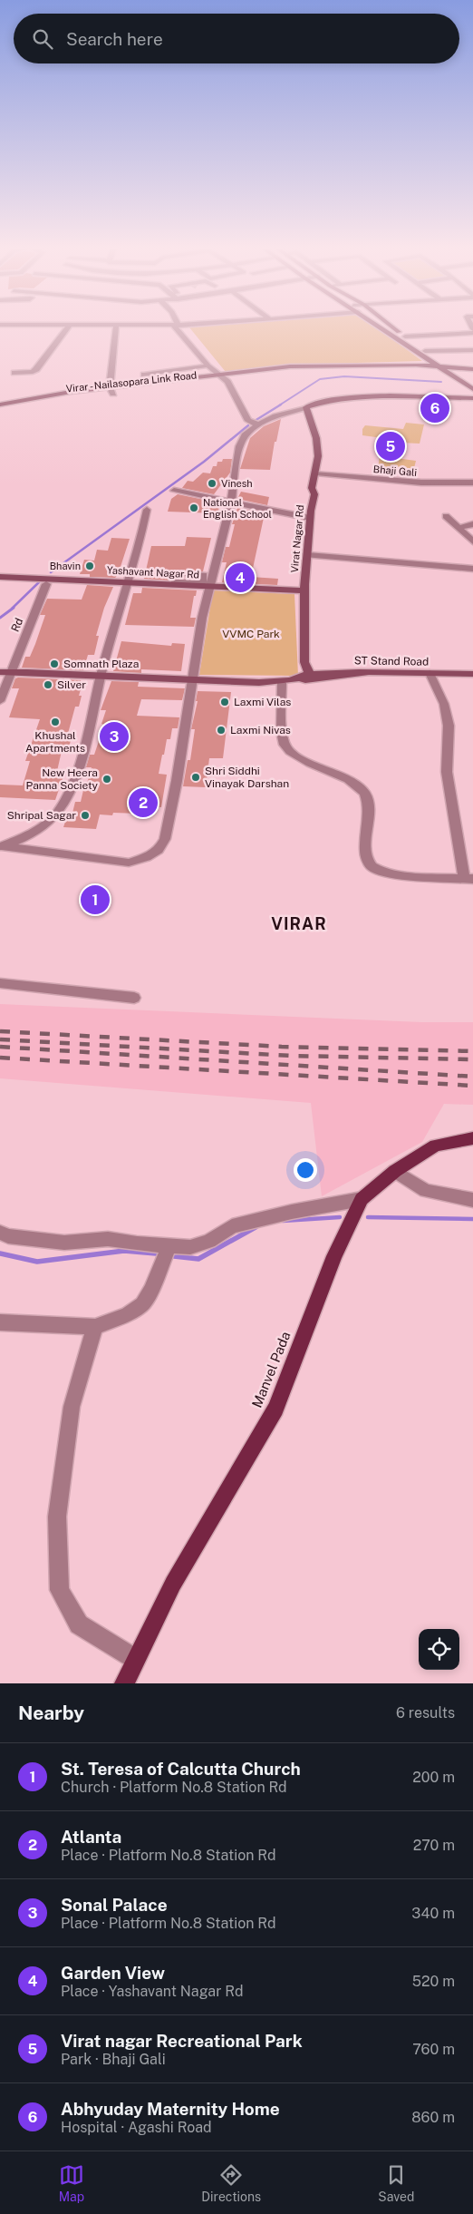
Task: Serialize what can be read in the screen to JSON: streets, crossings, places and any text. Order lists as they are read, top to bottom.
{
  "streets": {
    "main road": ["Manvel Pada"],
    "street": [
      "Virar - Nailasopara Link Road",
      "Bhaji Gali",
      "Virat Nagar Rd",
      "Yashavant Nagar Rd",
      "Rd",
      "ST Stand Road"
    ]
  },
  "crossings": [
    ["Virat Nagar Rd", "Yashavant Nagar Rd"],
    ["Yashavant Nagar Rd", "Rd"],
    ["Rd", "ST Stand Road"]
  ],
  "districts": ["VIRAR"],
  "parks": ["VVMC Park"],
  "places": [
    "Vinesh",
    "National English School",
    "Bhavin",
    "Somnath Plaza",
    "Silver",
    "Laxmi Vilas",
    "Khushal Apartments",
    "Laxmi Nivas",
    "Shri Siddhi Vinayak Darshan",
    "New Heera Panna Society",
    "Shripal Sagar"
  ],
  "page": {
    "search": "Search here",
    "pins": [
      "6",
      "5",
      "4",
      "3",
      "2",
      "1"
    ],
    "heading": ["Nearby", "6 results"],
    "list": [
      {
        "mark": "1",
        "name": "St. Teresa of Calcutta Church",
        "note": "Church · Platform No.8 Station Rd",
        "value": "200 m"
      },
      {
        "mark": "2",
        "name": "Atlanta",
        "note": "Place · Platform No.8 Station Rd",
        "value": "270 m"
      },
      {
        "mark": "3",
        "name": "Sonal Palace",
        "note": "Place · Platform No.8 Station Rd",
        "value": "340 m"
      },
      {
        "mark": "4",
        "name": "Garden View",
        "note": "Place · Yashavant Nagar Rd",
        "value": "520 m"
      },
      {
        "mark": "5",
        "name": "Virat nagar Recreational Park",
        "note": "Park · Bhaji Gali",
        "value": "760 m"
      },
      {
        "mark": "6",
        "name": "Abhyuday Maternity Home",
        "note": "Hospital · Agashi Road",
        "value": "860 m"
      }
    ],
    "nav": ["Map", "Directions", "Saved"]
  }
}
